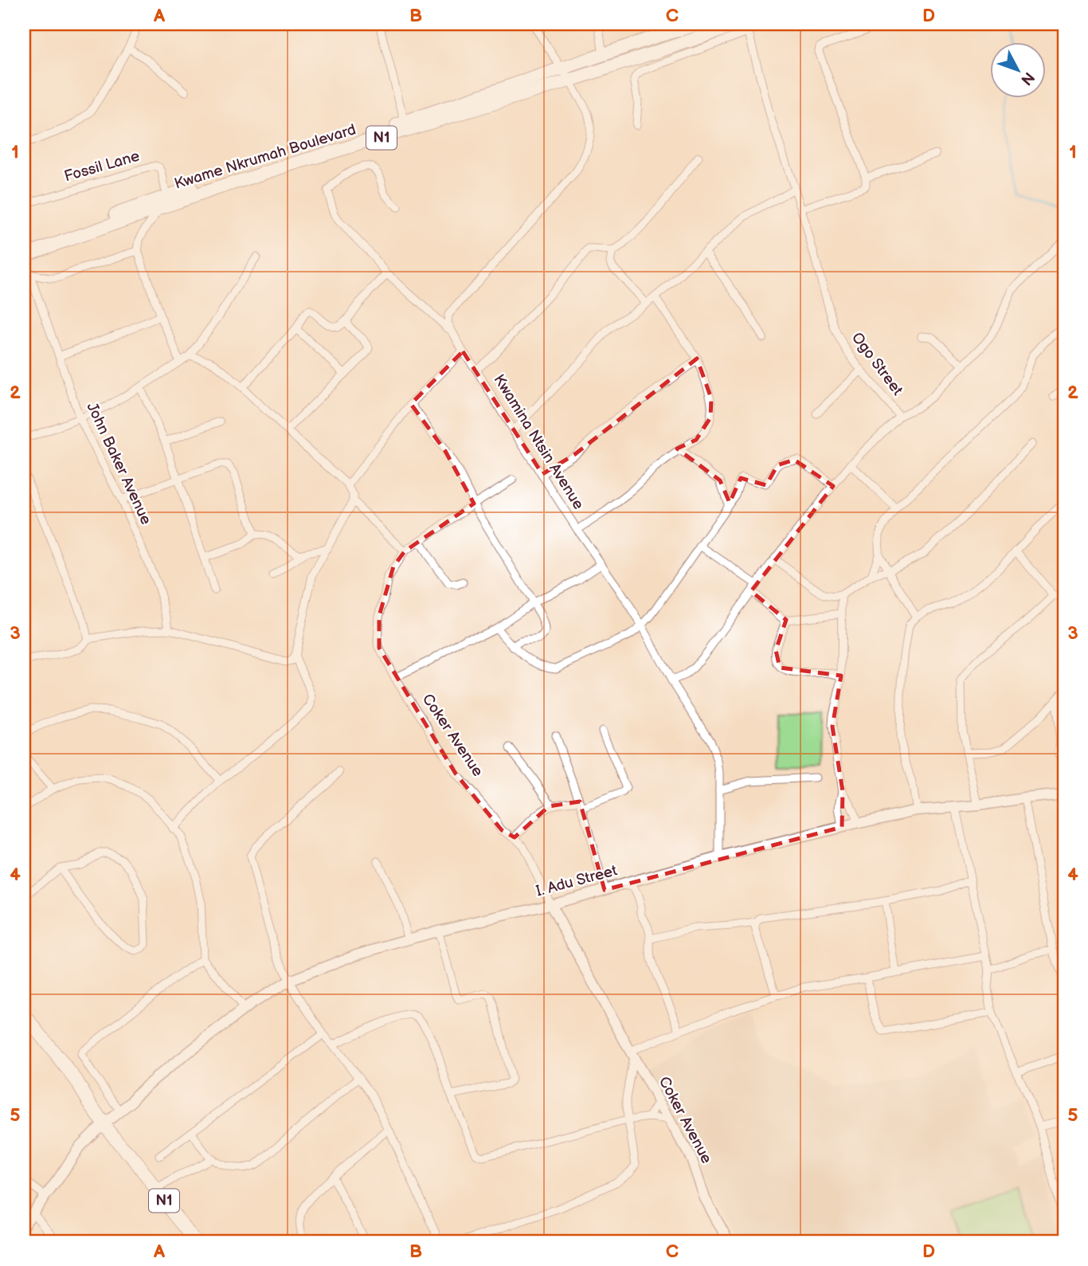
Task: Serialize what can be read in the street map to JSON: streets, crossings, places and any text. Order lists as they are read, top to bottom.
{
  "streets": {
    "highway": ["N1", "Kwame Nkrumah Boulevard"],
    "street": [
      "Fossil Lane",
      "Ogo Street",
      "Kwamina Ntsin Avenue",
      "John Baker Avenue",
      "Coker Avenue",
      "I. Adu Street"
    ]
  },
  "crossings": [
    ["N1", "I. Adu Street"],
    ["Kwame Nkrumah Boulevard", "Fossil Lane"],
    ["Kwame Nkrumah Boulevard", "Ogo Street"],
    ["Kwame Nkrumah Boulevard", "John Baker Avenue"],
    ["Ogo Street", "Kwamina Ntsin Avenue"],
    ["Kwamina Ntsin Avenue", "I. Adu Street"],
    ["Coker Avenue", "I. Adu Street"]
  ],
  "north": "bottom right",
  "grid": {
    "columns": [
      "A",
      "B",
      "C",
      "D"
    ],
    "rows": [
      "1",
      "2",
      "3",
      "4",
      "5"
    ]
  }
}
